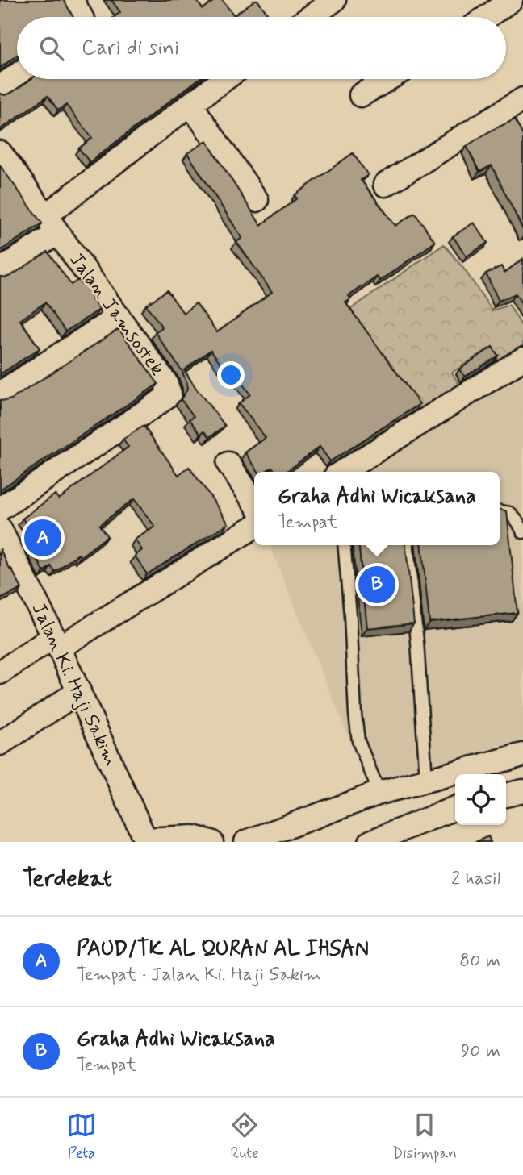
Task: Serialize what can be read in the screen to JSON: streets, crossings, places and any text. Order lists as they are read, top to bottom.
{
  "streets": {
    "street": ["Jalan Jamsostek", "Jalan Ki. Haji Sakim"]
  },
  "page": {
    "search": "Cari di sini",
    "popup": ["Graha Adhi Wicaksana", "Tempat"],
    "pins": ["A", "B"],
    "heading": ["Terdekat", "2 hasil"],
    "list": [
      {
        "mark": "A",
        "name": "PAUD/TK AL QURAN AL IHSAN",
        "note": "Tempat · Jalan Ki. Haji Sakim",
        "value": "80 m"
      },
      {
        "mark": "B",
        "name": "Graha Adhi Wicaksana",
        "note": "Tempat",
        "value": "90 m"
      }
    ],
    "nav": ["Peta", "Rute", "Disimpan"]
  }
}
